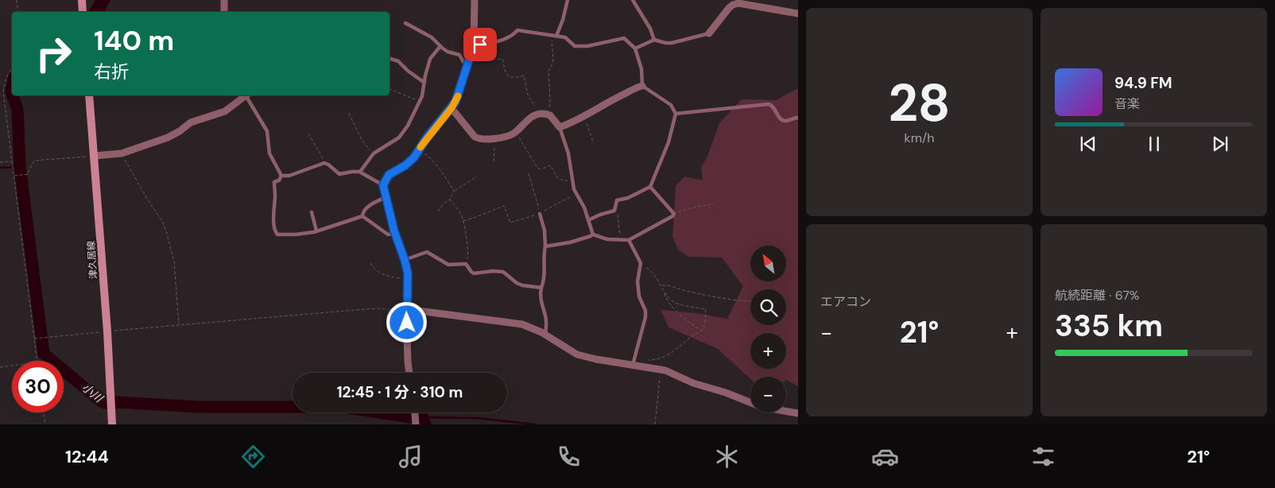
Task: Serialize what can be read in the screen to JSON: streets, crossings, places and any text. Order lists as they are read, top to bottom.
{
  "streets": {
    "main road": ["津久居線"]
  },
  "water": ["小川"],
  "north": "top left",
  "page": {
    "tile": [
      ["28", "km/h"],
      "エアコン",
      ["航続距離 · 67%", "335 km"]
    ],
    "turn": ["140 m", "右折"],
    "song": ["94.9 FM", "音楽"],
    "map_buttons": ["+", "−"],
    "heat": ["−", "21°", "+"],
    "limit": "30",
    "trip": "12:45 · 1 分 · 310 m",
    "tabs": ["12:44", "21°"]
  }
}
